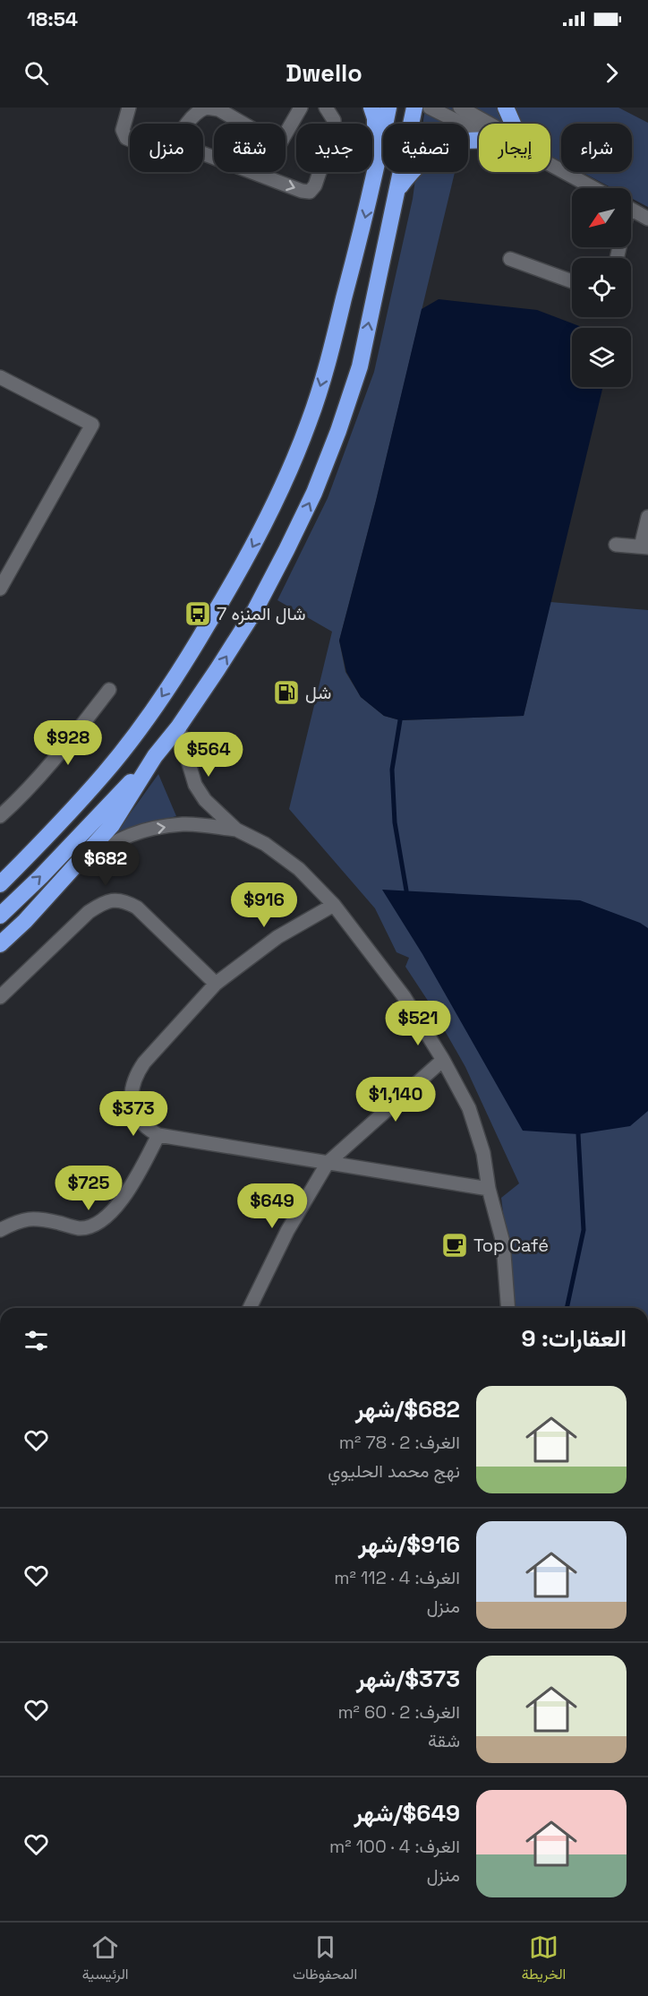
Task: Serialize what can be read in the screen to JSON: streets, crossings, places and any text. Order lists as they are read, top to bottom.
{
  "places": {
    "bus stop": ["شال المنزه 7"],
    "fuel station": ["شل"],
    "cafe": ["Top Café"]
  },
  "north": "bottom left",
  "page": {
    "status": "18:54",
    "header": "Dwello",
    "chip": [
      "شراء",
      "إيجار",
      "تصفية",
      "جديد",
      "شقة",
      "منزل"
    ],
    "price": [
      "$928",
      "$564",
      "$682",
      "$916",
      "$521",
      "$1,140",
      "$373",
      "$725",
      "$649"
    ],
    "heading": "العقارات: 9",
    "list": [
      {
        "name": "$682/شهر",
        "note": "الغرف: 2 · 78 m² · نهج محمد الحليوي"
      },
      {
        "name": "$916/شهر",
        "note": "الغرف: 4 · 112 m² · منزل"
      },
      {
        "name": "$373/شهر",
        "note": "الغرف: 2 · 60 m² · شقة"
      },
      {
        "name": "$649/شهر",
        "note": "الغرف: 4 · 100 m² · منزل"
      }
    ],
    "tabs": ["الخريطة", "المحفوظات", "الرئيسية"]
  }
}
